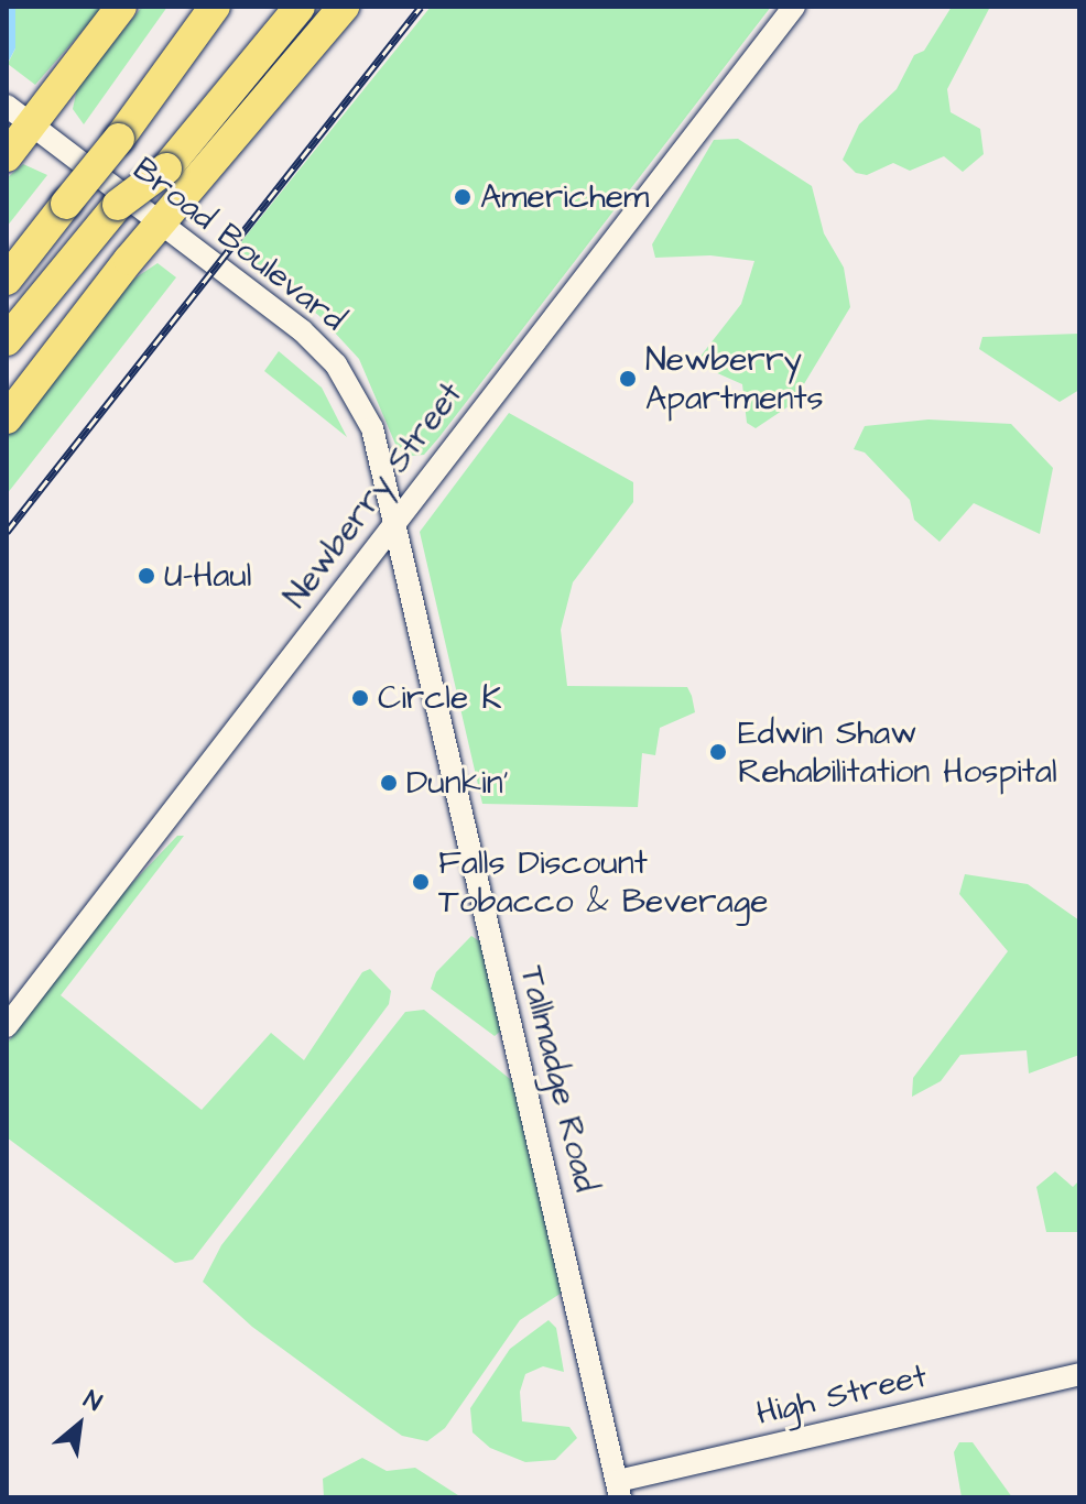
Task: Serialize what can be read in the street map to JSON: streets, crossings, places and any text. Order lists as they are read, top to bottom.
{
  "streets": {
    "street": [
      "Broad Boulevard",
      "Newberry Street",
      "Tallmadge Road",
      "High Street"
    ]
  },
  "crossings": [
    ["Broad Boulevard", "Newberry Street"],
    ["Broad Boulevard", "Tallmadge Road"],
    ["Newberry Street", "Tallmadge Road"],
    ["Tallmadge Road", "High Street"]
  ],
  "places": [
    "Americhem",
    "Newberry Apartments",
    "U-Haul",
    "Circle K",
    "Edwin Shaw Rehabilitation Hospital",
    "Dunkin'",
    "Falls Discount Tobacco & Beverage"
  ],
  "north": "top right"
}
